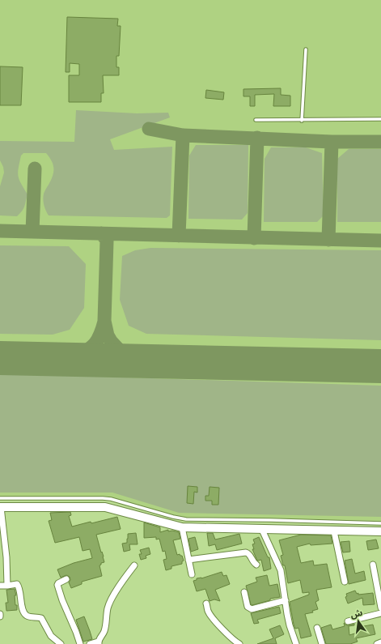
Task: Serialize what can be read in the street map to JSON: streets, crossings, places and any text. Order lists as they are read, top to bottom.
{
  "north": "top"
}
